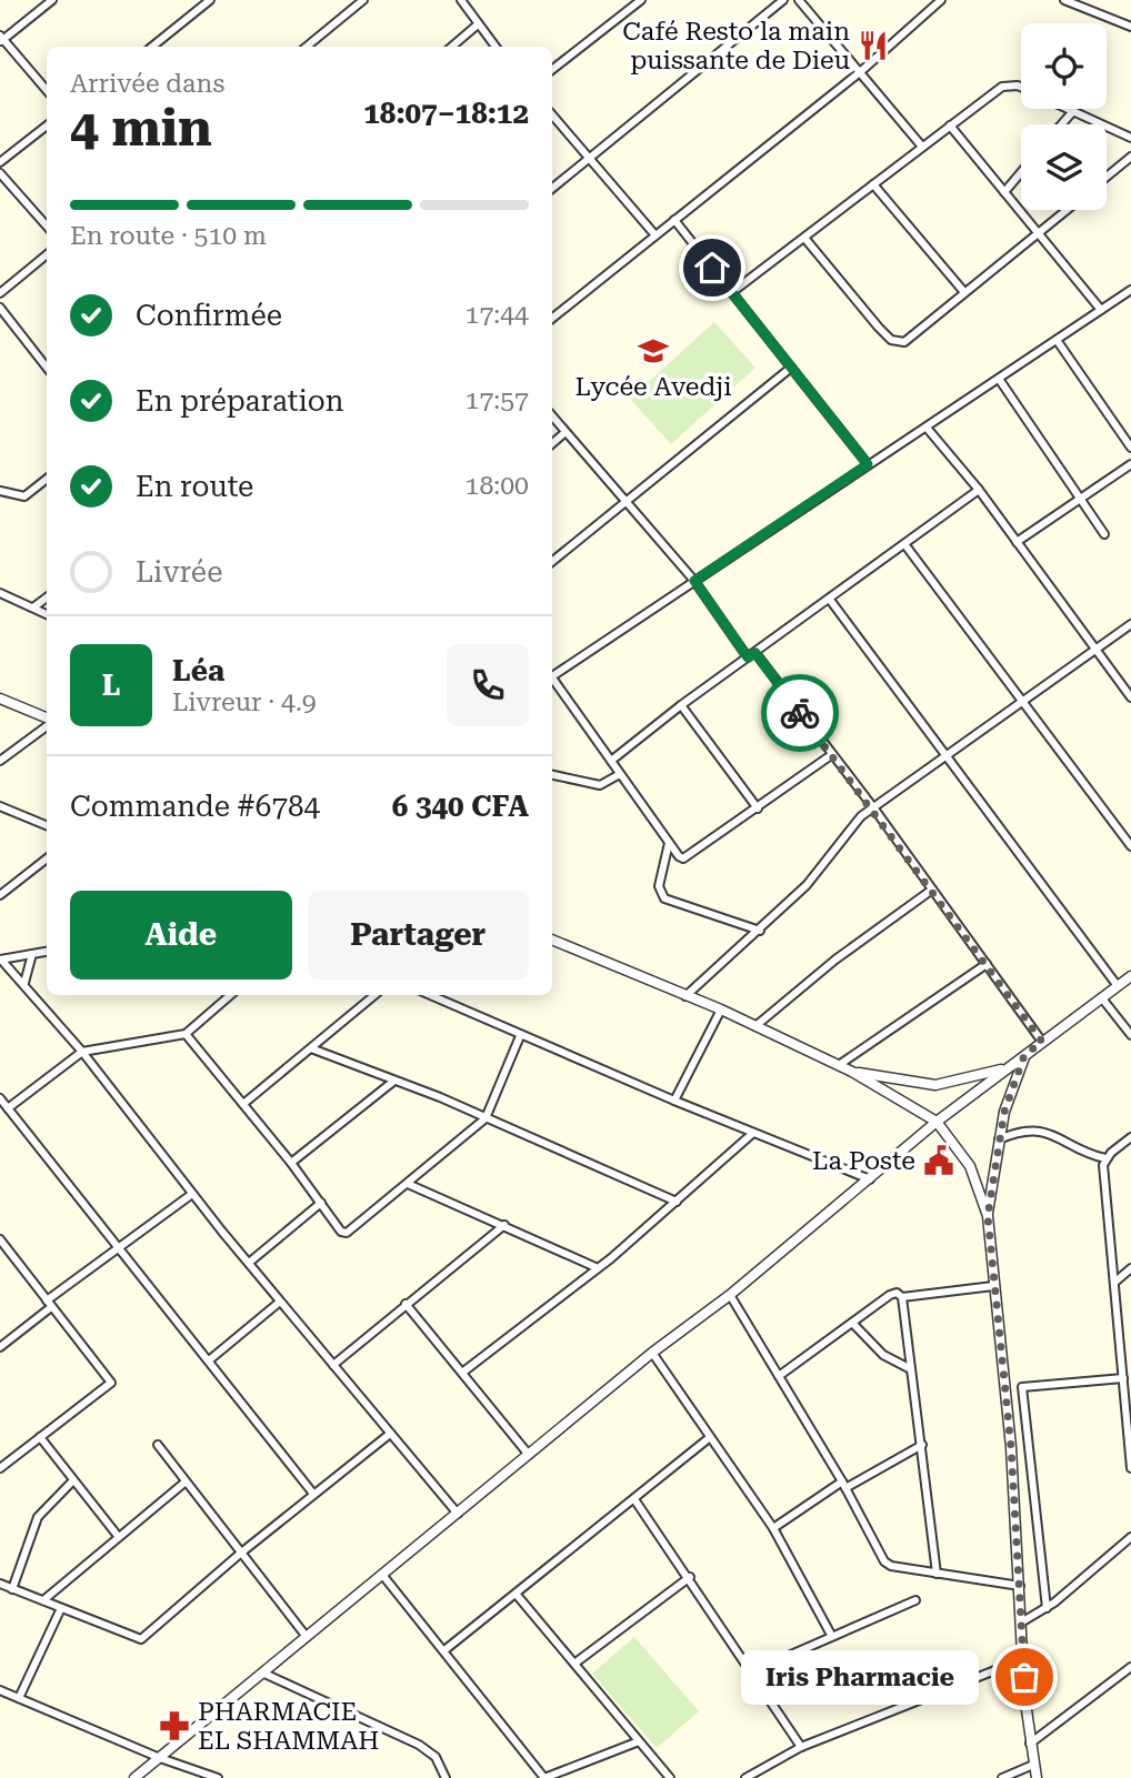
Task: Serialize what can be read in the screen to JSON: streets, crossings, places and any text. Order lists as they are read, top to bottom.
{
  "places": {
    "restaurant": ["Café Resto la main puissante de Dieu"],
    "school or university": ["Lycée Avedji"],
    "public building": ["La Poste"],
    "other": ["Iris Pharmacie"],
    "pharmacy": ["PHARMACIE EL SHAMMAH"]
  },
  "page": {
    "heading": ["4 min", "Arrivée dans", "18:07–18:12"],
    "panel": [
      "Léa",
      "Livreur · 4.9",
      "Commande #6784",
      "6 340 CFA"
    ],
    "bar": "En route · 510 m",
    "list": [
      ["Confirmée", "17:44"],
      ["En préparation", "17:57"],
      ["En route", "18:00"],
      "Livrée"
    ],
    "round": "L",
    "buttons": ["Aide", "Partager"],
    "bubble": "Iris Pharmacie"
  }
}
